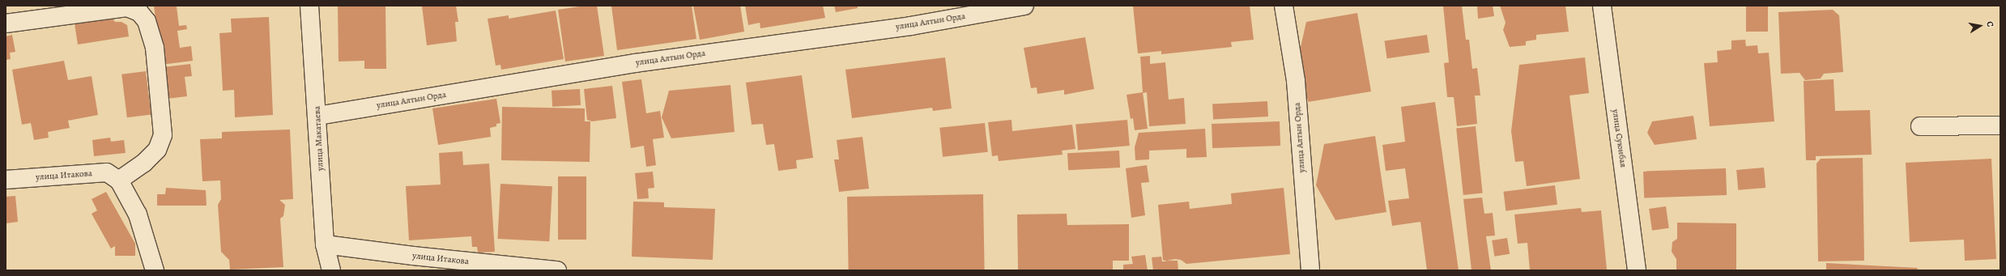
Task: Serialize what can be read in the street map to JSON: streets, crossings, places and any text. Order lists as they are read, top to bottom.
{
  "streets": {
    "street": [
      "улица Алтын Орда",
      "улица Макатаева",
      "улица Суюнбая",
      "улица Итакова"
    ]
  },
  "crossings": [
    ["улица Алтын Орда", "улица Макатаева"],
    ["улица Макатаева", "улица Итакова"]
  ],
  "north": "right"
}
